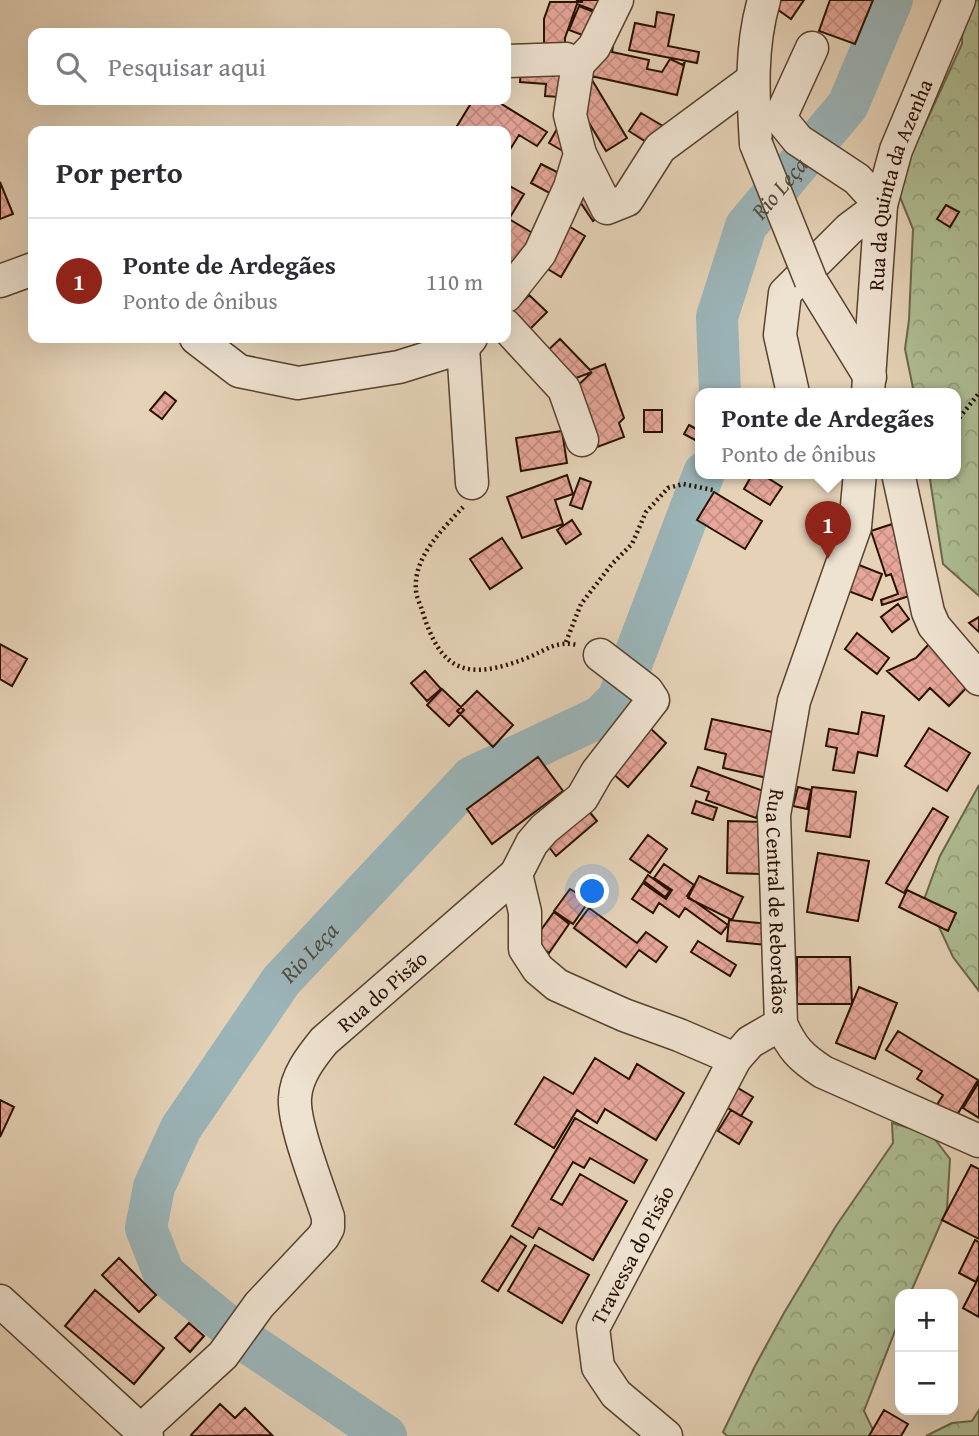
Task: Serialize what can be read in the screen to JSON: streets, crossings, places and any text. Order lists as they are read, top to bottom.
{
  "streets": {
    "street": [
      "Rua da Quinta da Azenha",
      "Rua Central de Rebordãos",
      "Rua do Pisão",
      "Travessa do Pisão"
    ]
  },
  "water": ["Rio Leça"],
  "page": {
    "search": "Pesquisar aqui",
    "heading": "Por perto",
    "list": [
      {
        "mark": "1",
        "name": "Ponte de Ardegães",
        "note": "Ponto de ônibus",
        "value": "110 m"
      }
    ],
    "popup": ["Ponte de Ardegães", "Ponto de ônibus"],
    "pins": "1",
    "map_buttons": ["+", "−"]
  }
}
